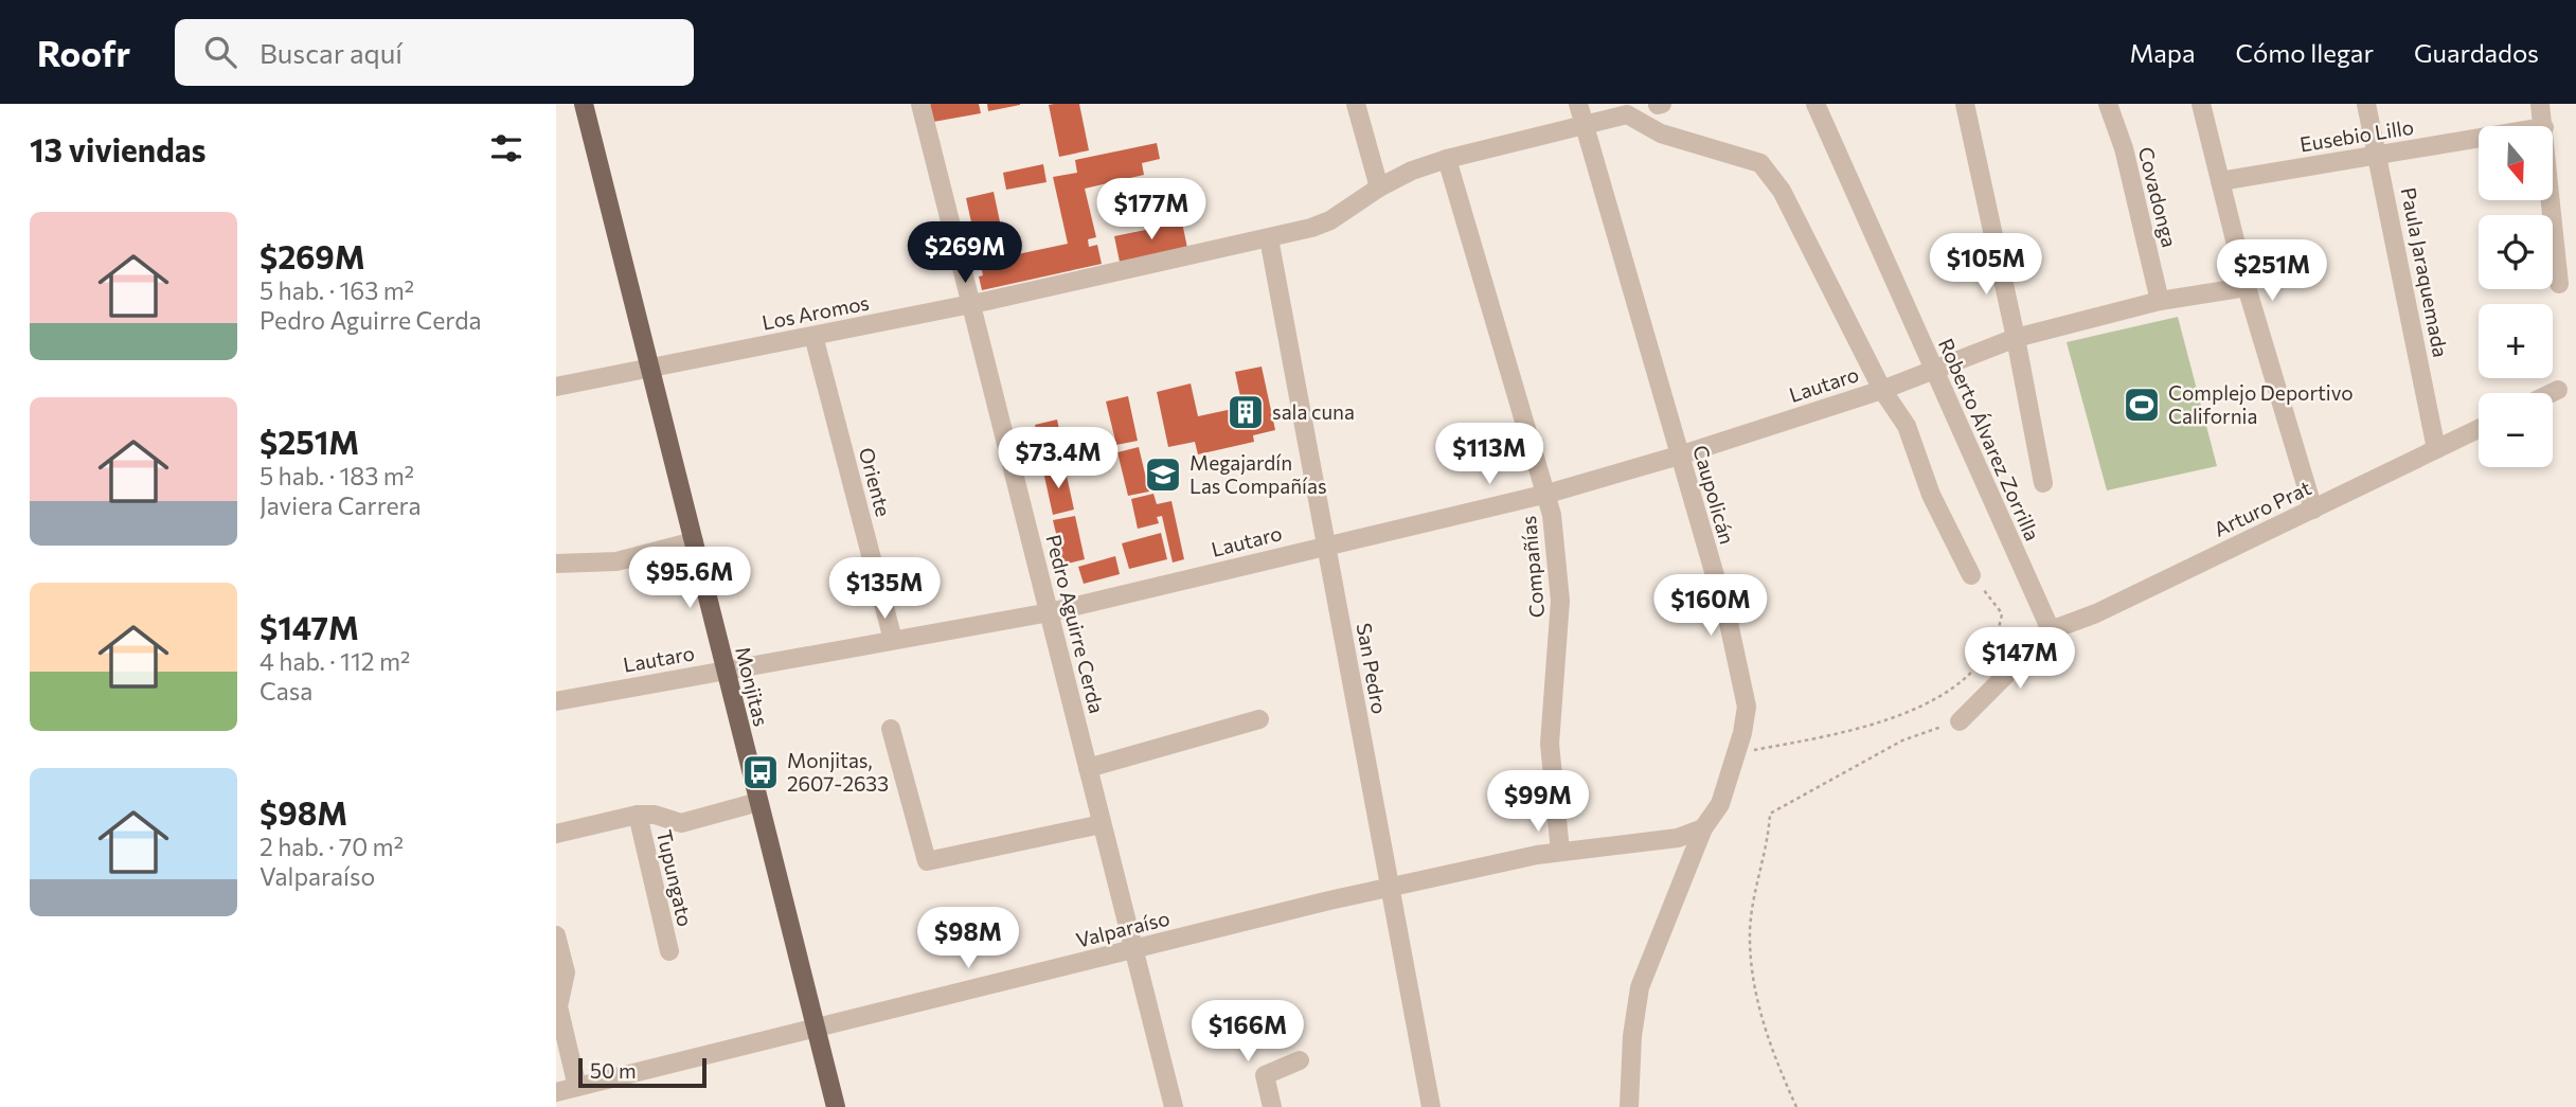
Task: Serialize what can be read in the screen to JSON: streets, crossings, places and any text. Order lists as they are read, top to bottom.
{
  "streets": {
    "main road": ["Monjitas"],
    "street": [
      "Eusebio Lillo",
      "Covadonga",
      "Paula Jaraquemada",
      "Los Aromos",
      "Lautaro",
      "Roberto Álvarez Zorrilla",
      "Oriente",
      "Caupolicán",
      "Arturo Prat",
      "Compañías",
      "Pedro Aguirre Cerda",
      "San Pedro",
      "Tupungato",
      "Valparaíso"
    ]
  },
  "crossings": [
    ["Eusebio Lillo", "Paula Jaraquemada"],
    ["Covadonga", "Lautaro"],
    ["Paula Jaraquemada", "Arturo Prat"],
    ["Los Aromos", "Lautaro"],
    ["Los Aromos", "Oriente"],
    ["Los Aromos", "Caupolicán"],
    ["Los Aromos", "Compañías"],
    ["Los Aromos", "Pedro Aguirre Cerda"],
    ["Los Aromos", "San Pedro"],
    ["Los Aromos", "Monjitas"],
    ["Lautaro", "Roberto Álvarez Zorrilla"],
    ["Lautaro", "Oriente"],
    ["Lautaro", "Caupolicán"],
    ["Lautaro", "Compañías"],
    ["Lautaro", "Pedro Aguirre Cerda"],
    ["Lautaro", "San Pedro"],
    ["Lautaro", "Monjitas"],
    ["Roberto Álvarez Zorrilla", "Arturo Prat"],
    ["Caupolicán", "Valparaíso"],
    ["Compañías", "Valparaíso"],
    ["Pedro Aguirre Cerda", "Valparaíso"],
    ["San Pedro", "Valparaíso"],
    ["Monjitas", "Valparaíso"]
  ],
  "places": {
    "sports": ["Complejo Deportivo California"],
    "building": ["sala cuna"],
    "school or university": ["Megajardín Las Compañías"],
    "bus stop": ["Monjitas, 2607-2633"]
  },
  "scale_bar": "50 m",
  "north": "bottom",
  "page": {
    "header": "Roofr",
    "search": "Buscar aquí",
    "nav": ["Mapa", "Cómo llegar", "Guardados"],
    "heading": "13 viviendas",
    "map_buttons": ["+", "−"],
    "price": [
      "$177M",
      "$269M",
      "$105M",
      "$251M",
      "$113M",
      "$73.4M",
      "$95.6M",
      "$135M",
      "$160M",
      "$147M",
      "$99M",
      "$98M",
      "$166M"
    ],
    "list": [
      {
        "name": "$269M",
        "note": "5 hab. · 163 m² · Pedro Aguirre Cerda"
      },
      {
        "name": "$251M",
        "note": "5 hab. · 183 m² · Javiera Carrera"
      },
      {
        "name": "$147M",
        "note": "4 hab. · 112 m² · Casa"
      },
      {
        "name": "$98M",
        "note": "2 hab. · 70 m² · Valparaíso"
      }
    ],
    "scale": "50 m"
  }
}
